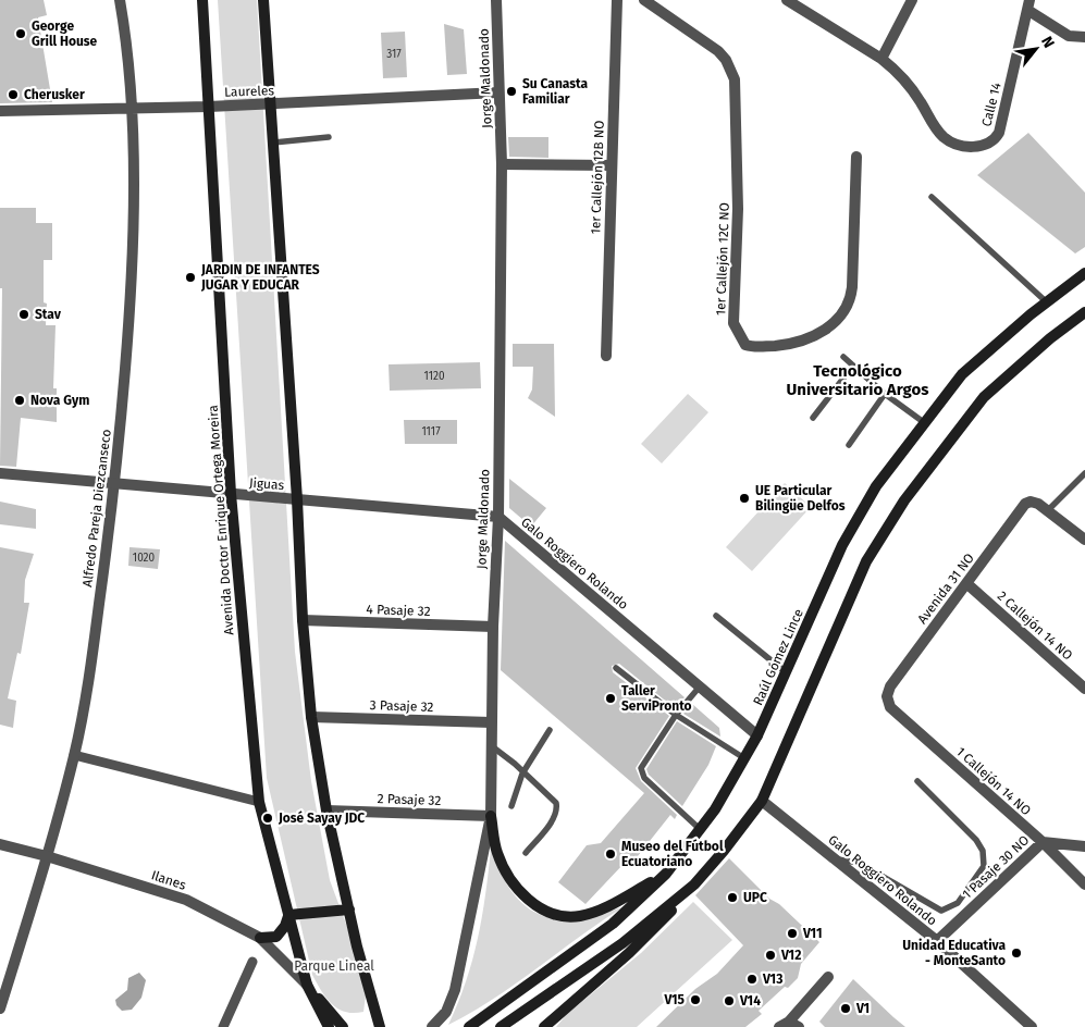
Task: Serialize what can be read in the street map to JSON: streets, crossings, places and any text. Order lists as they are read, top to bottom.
{
  "streets": {
    "main road": ["Avenida Doctor Enrique Ortega Moreira", "Raúl Gómez Lince"],
    "street": [
      "Jorge Maldonado",
      "Laureles",
      "Calle 14",
      "1er Callejón 12B NO",
      "1er Callejón 12C NO",
      "Jiguas",
      "Alfredo Pareja Diezcanseco",
      "Galo Roggiero Rolando",
      "Avenida 31 NO",
      "4 Pasaje 32",
      "2 Callejón 14 NO",
      "3 Pasaje 32",
      "1 Callejón 14 NO",
      "2 Pasaje 32",
      "1 Pasaje 30 NO",
      "Ilanes"
    ]
  },
  "crossings": [
    ["Jorge Maldonado", "Laureles"],
    ["Jorge Maldonado", "Jiguas"],
    ["Jorge Maldonado", "Galo Roggiero Rolando"],
    ["Jorge Maldonado", "4 Pasaje 32"],
    ["Jorge Maldonado", "3 Pasaje 32"],
    ["Jorge Maldonado", "2 Pasaje 32"],
    ["Laureles", "Alfredo Pareja Diezcanseco"],
    ["Laureles", "Avenida Doctor Enrique Ortega Moreira"],
    ["Jiguas", "Alfredo Pareja Diezcanseco"],
    ["Jiguas", "Avenida Doctor Enrique Ortega Moreira"],
    ["Jiguas", "Galo Roggiero Rolando"],
    ["Alfredo Pareja Diezcanseco", "Ilanes"],
    ["Avenida Doctor Enrique Ortega Moreira", "Ilanes"],
    ["Galo Roggiero Rolando", "Raúl Gómez Lince"],
    ["Galo Roggiero Rolando", "1 Pasaje 30 NO"],
    ["Avenida 31 NO", "2 Callejón 14 NO"],
    ["Avenida 31 NO", "1 Callejón 14 NO"],
    ["1 Callejón 14 NO", "1 Pasaje 30 NO"]
  ],
  "districts": ["Tecnológico Universitario Argos"],
  "parks": ["Parque Lineal"],
  "places": [
    "George Grill House",
    "Su Canasta Familiar",
    "Cherusker",
    "JARDIN DE INFANTES JUGAR Y EDUCAR",
    "Stav",
    "Nova Gym",
    "UE Particular Bilingüe Delfos",
    "Taller ServiPronto",
    "José Sayay JDC",
    "Museo del Fútbol Ecuatoriano",
    "UPC",
    "V11",
    "Unidad Educativa - MonteSanto",
    "V12",
    "V13",
    "V15",
    "V14",
    "V1"
  ],
  "house_numbers": [
    "317",
    "1120",
    "1117",
    "1020"
  ],
  "north": "top right"
}
